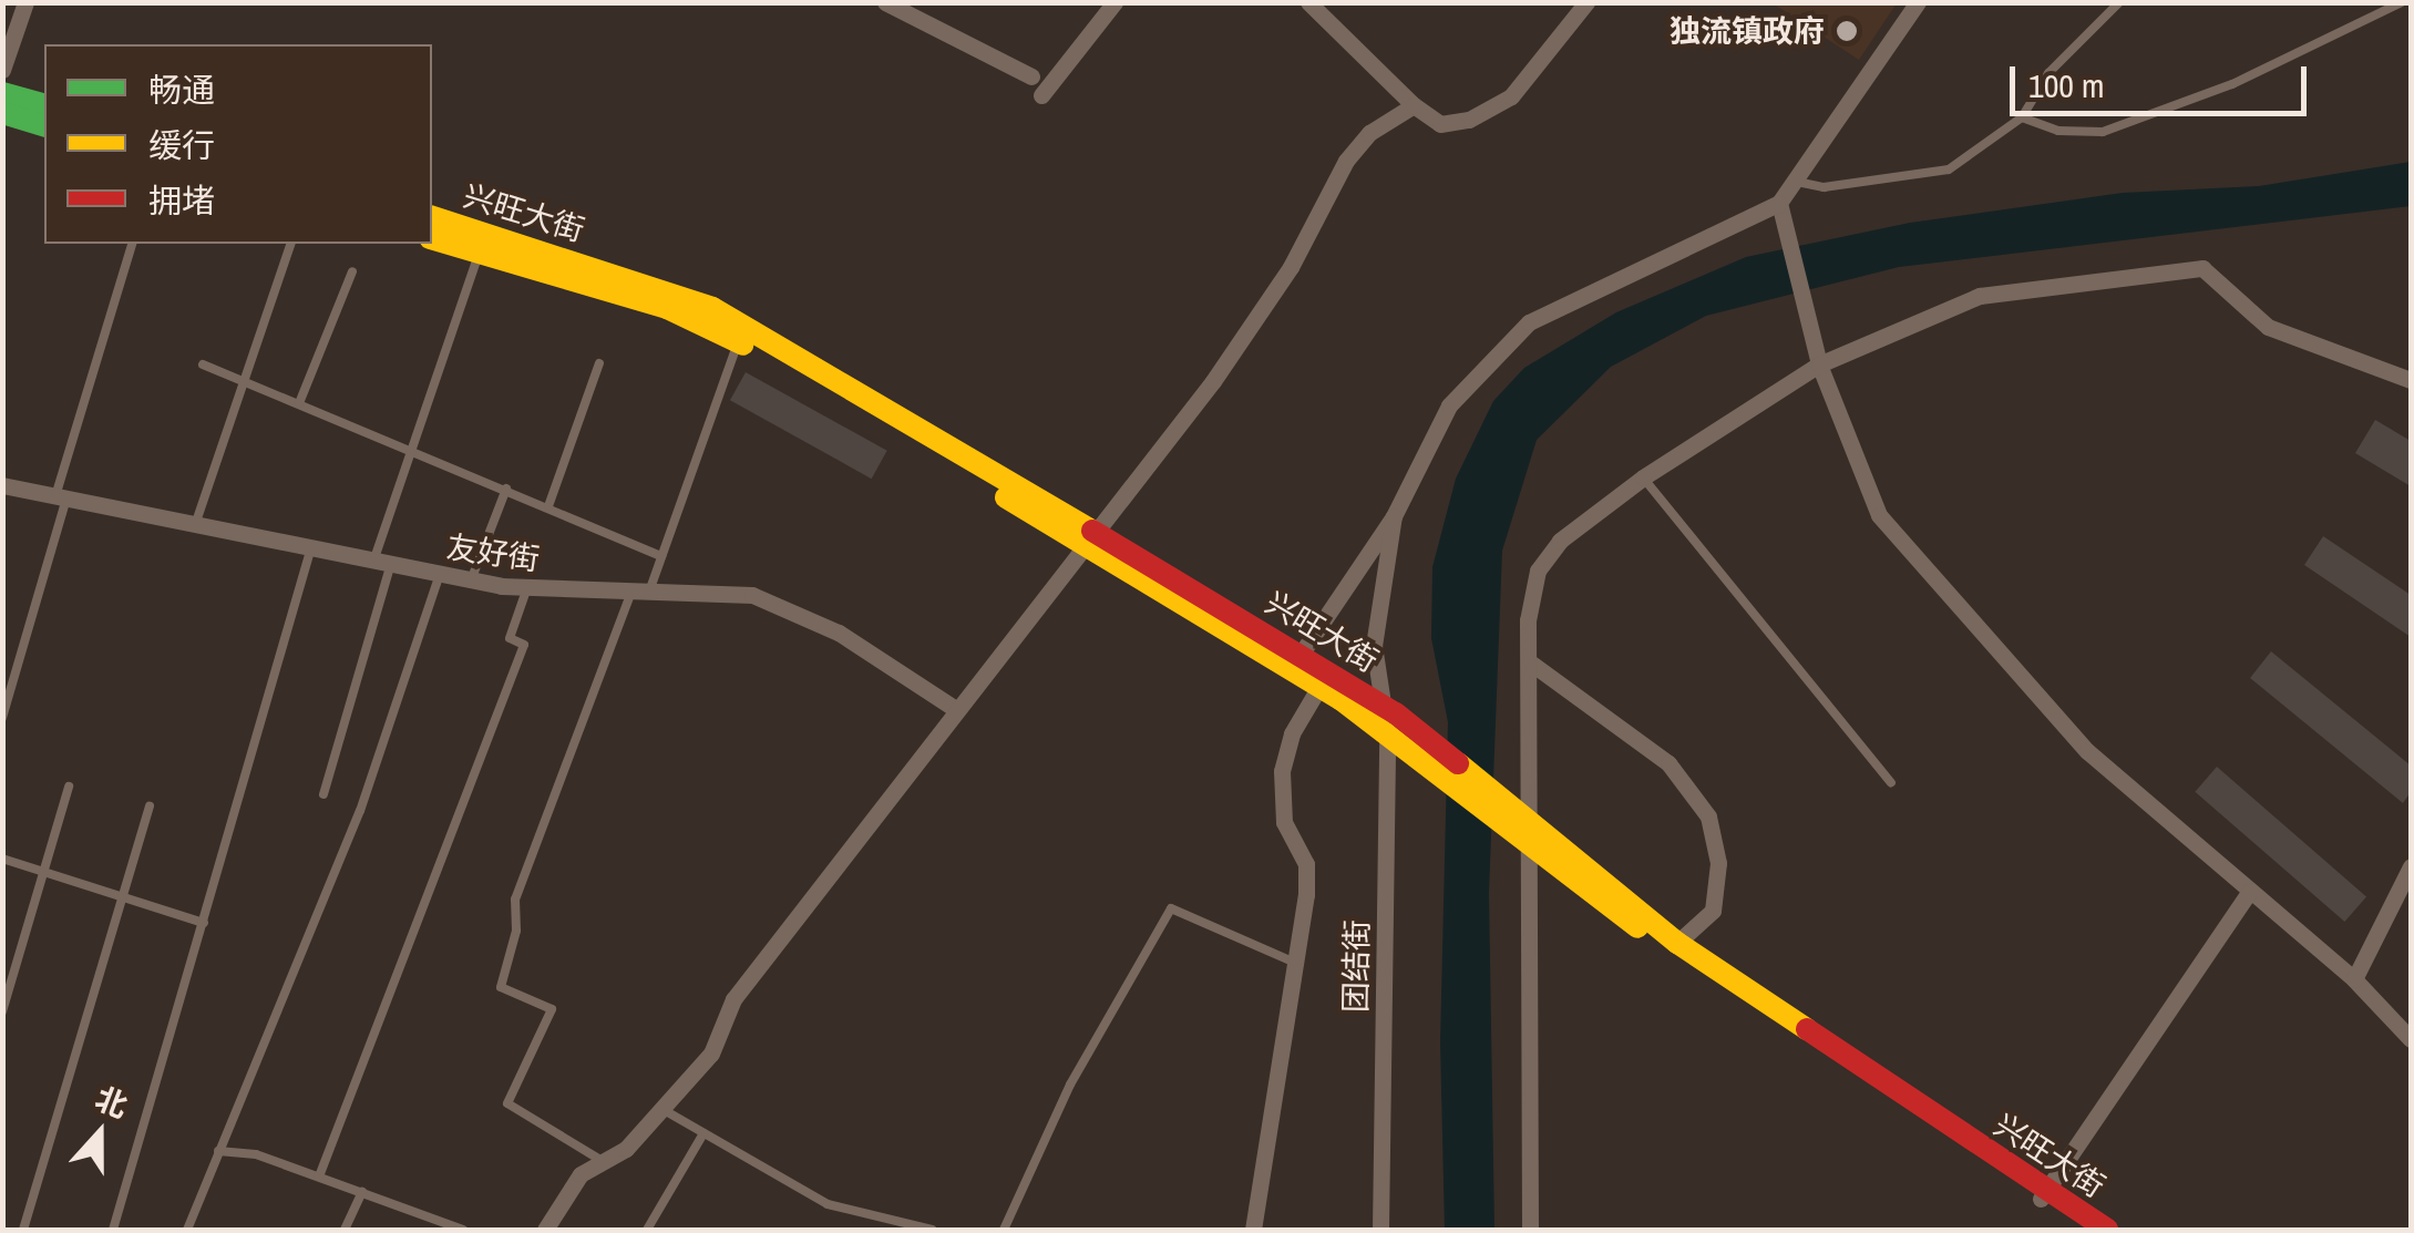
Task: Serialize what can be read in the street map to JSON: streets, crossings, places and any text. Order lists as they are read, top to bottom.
{
  "streets": {
    "street": ["兴旺大街", "友好街", "团结街"]
  },
  "crossings": [
    ["兴旺大街", "团结街"]
  ],
  "places": ["独流镇政府"],
  "legend": ["畅通", "缓行", "拥堵"],
  "scale_bar": "100 m",
  "north": "top"
}
